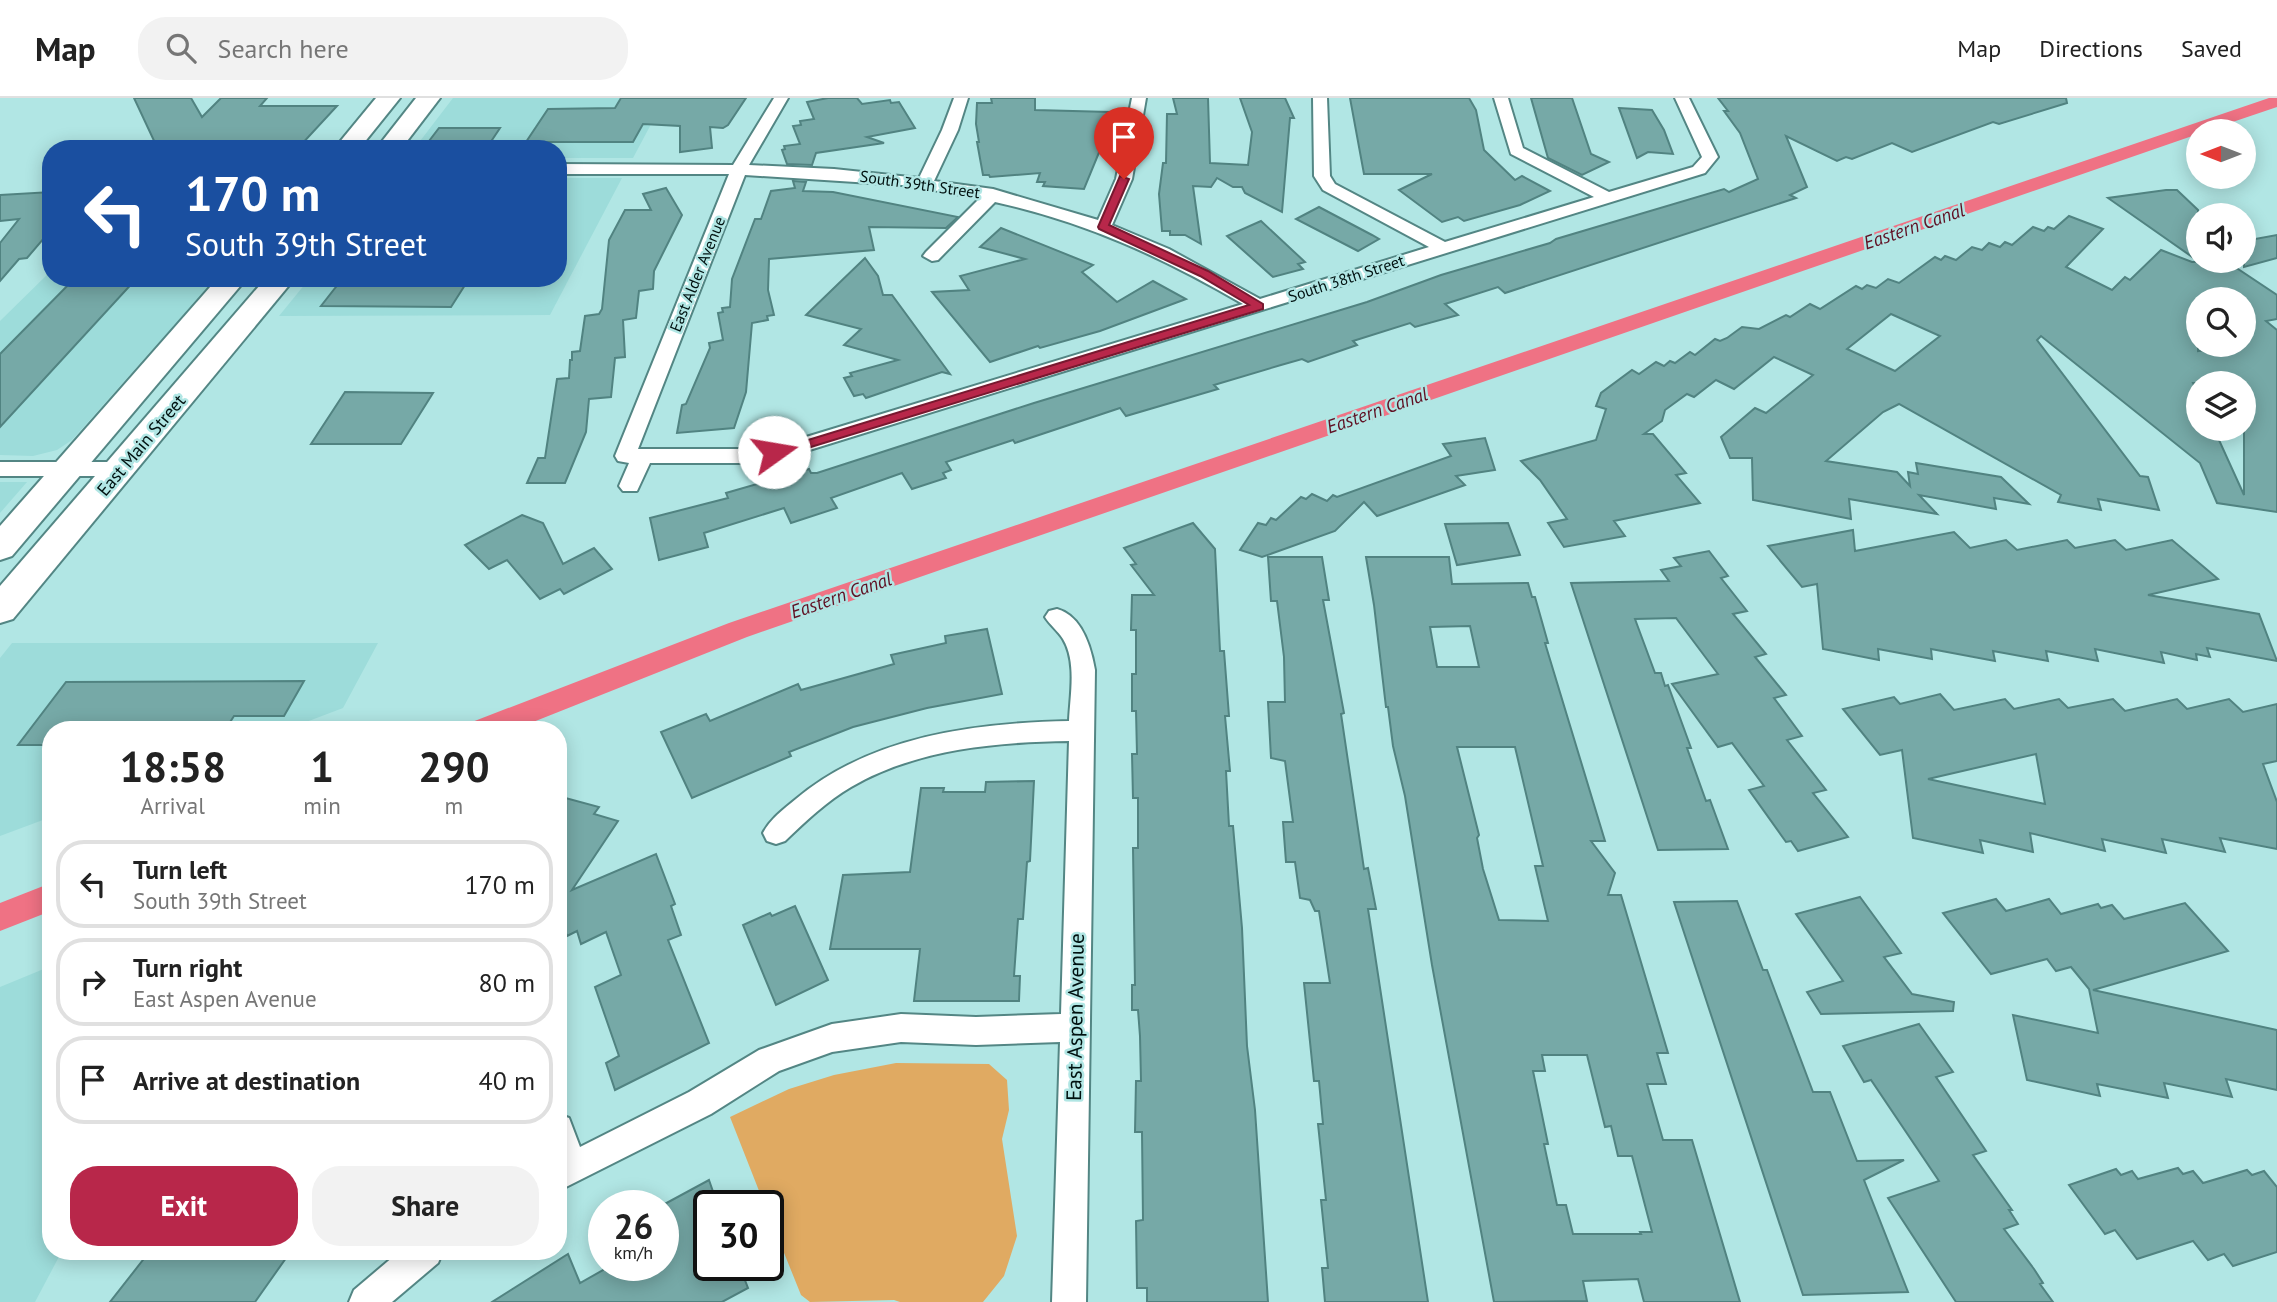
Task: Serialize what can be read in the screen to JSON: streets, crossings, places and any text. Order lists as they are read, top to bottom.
{
  "streets": {
    "main road": ["East Main Street"],
    "street": [
      "South 39th Street",
      "East Alder Avenue",
      "South 38th Street",
      "East Aspen Avenue"
    ]
  },
  "crossings": [
    ["South 39th Street", "East Alder Avenue"],
    ["South 39th Street", "South 38th Street"],
    ["East Alder Avenue", "South 38th Street"]
  ],
  "water": ["Eastern Canal"],
  "north": "left",
  "page": {
    "header": "Map",
    "search": "Search here",
    "nav": ["Map", "Directions", "Saved"],
    "turn": ["170 m", "South 39th Street"],
    "eta": [
      "18:58",
      "Arrival",
      "1",
      "min",
      "290",
      "m"
    ],
    "list": [
      {
        "name": "Turn left",
        "note": "South 39th Street",
        "value": "170 m"
      },
      {
        "name": "Turn right",
        "note": "East Aspen Avenue",
        "value": "80 m"
      },
      {
        "name": "Arrive at destination",
        "value": "40 m"
      }
    ],
    "buttons": ["Exit", "Share"],
    "speed": "26 km/h",
    "limit": "30"
  }
}
